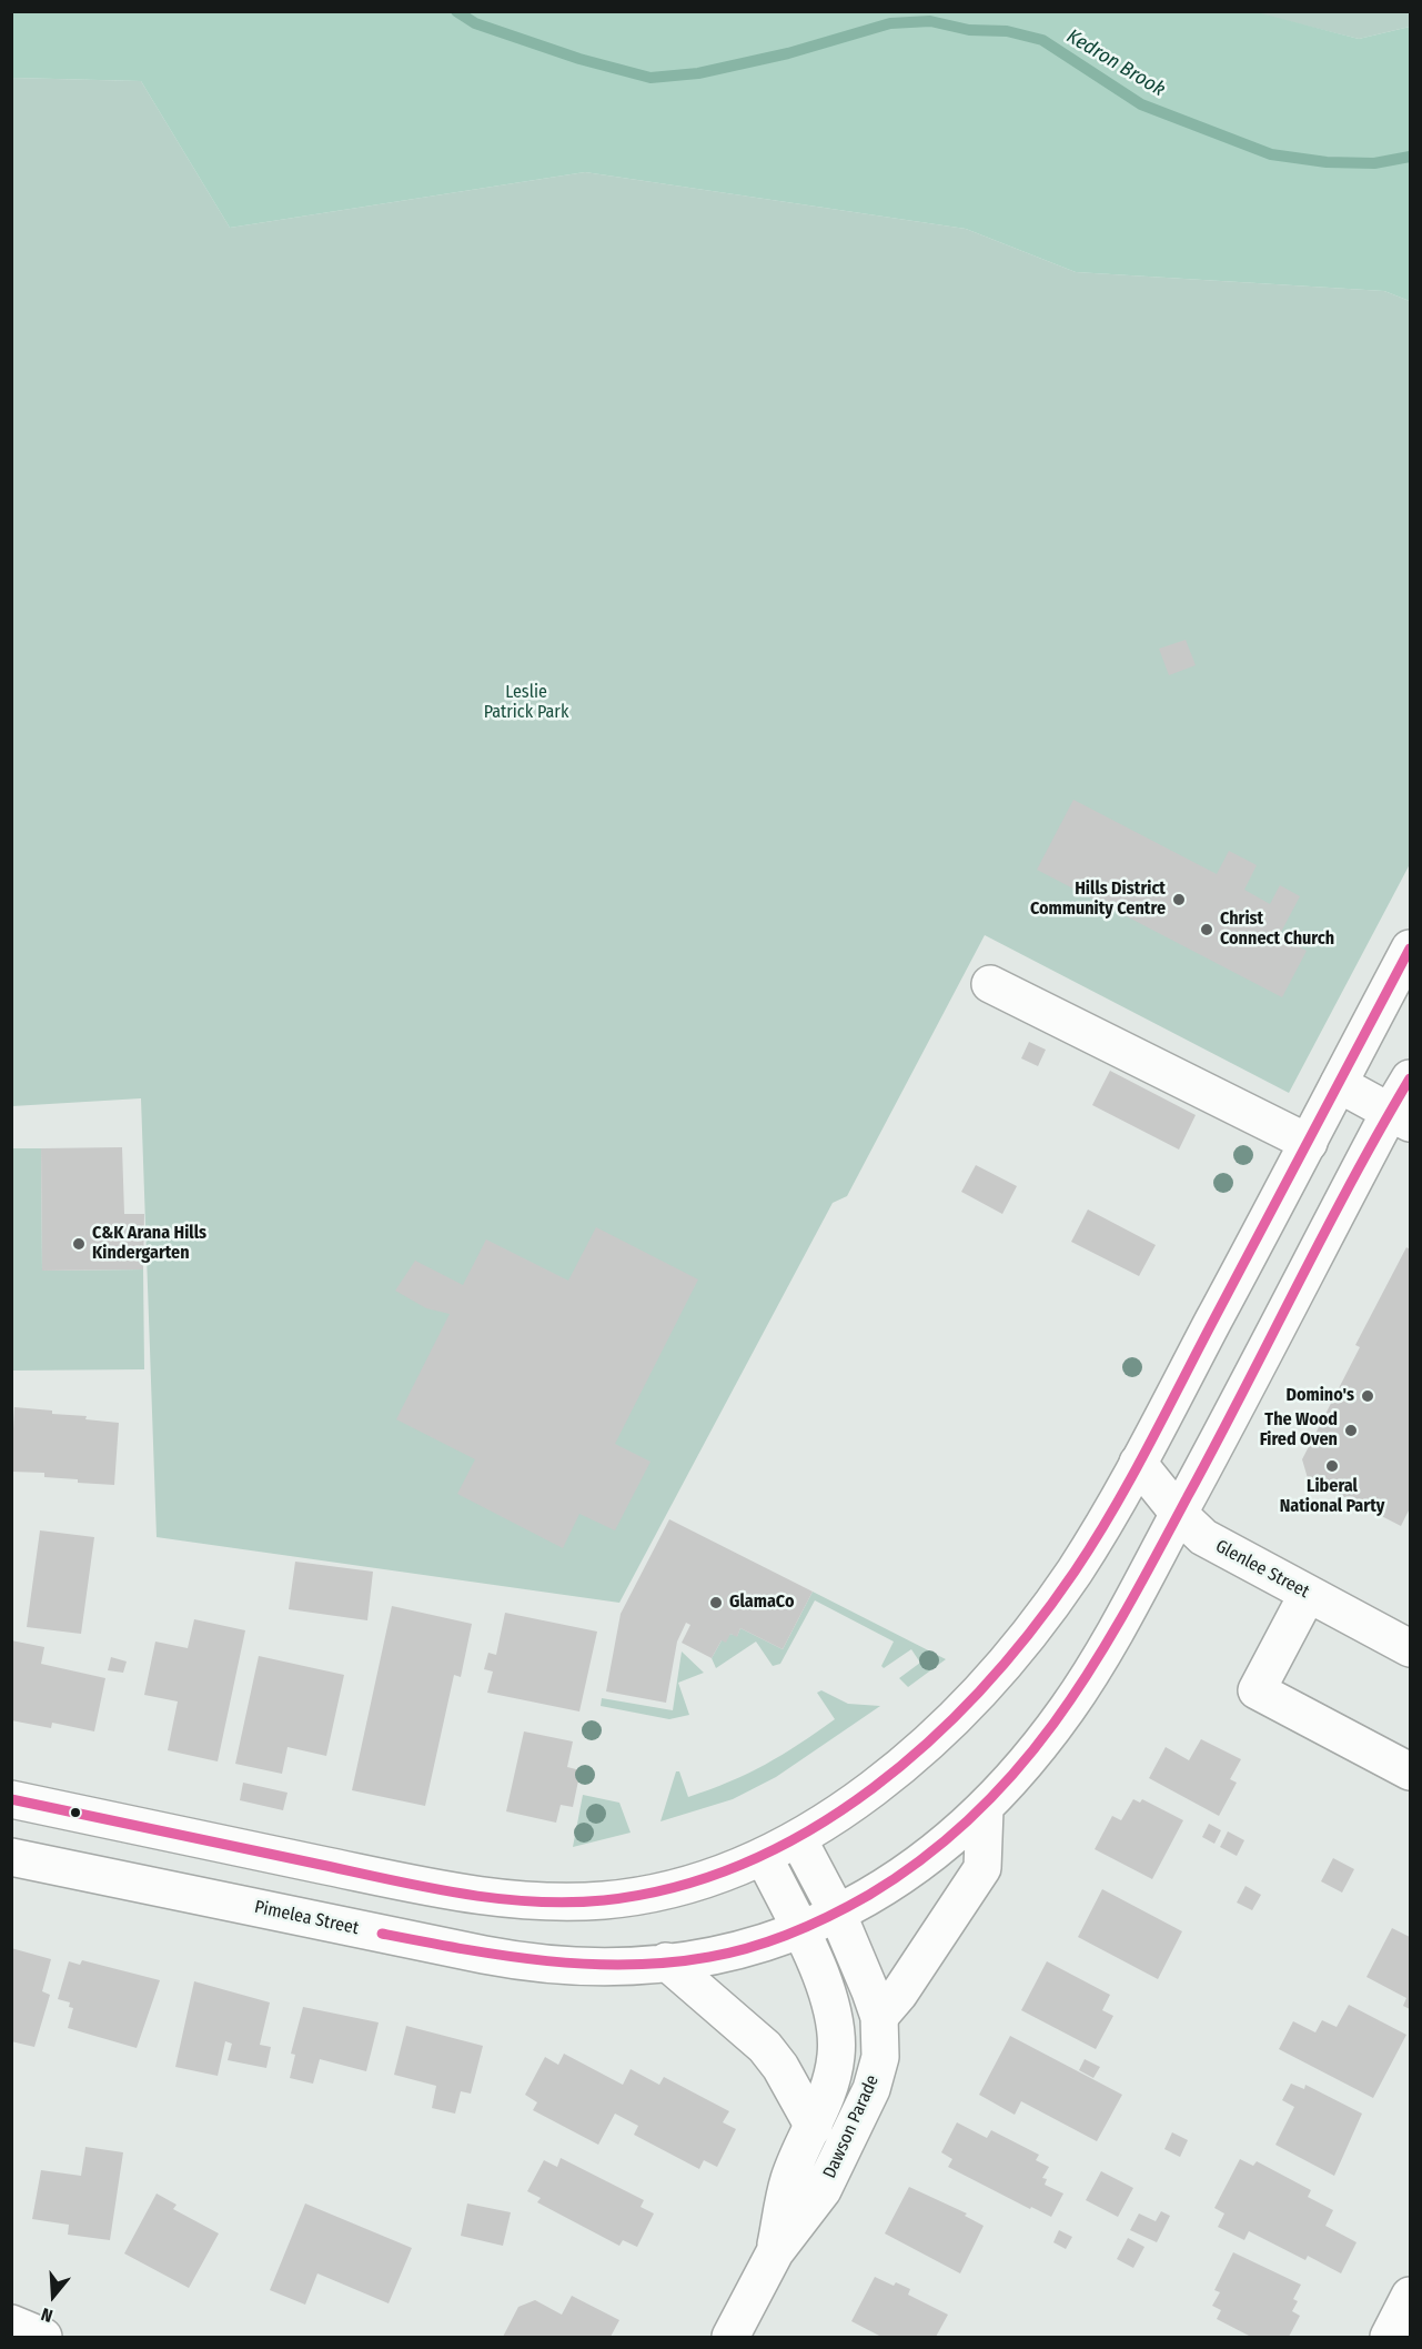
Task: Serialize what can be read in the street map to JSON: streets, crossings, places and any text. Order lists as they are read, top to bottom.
{
  "streets": {
    "main road": ["Glenlee Street", "Pimelea Street", "Dawson Parade"]
  },
  "crossings": [
    ["Pimelea Street", "Dawson Parade"]
  ],
  "water": ["Kedron Brook"],
  "parks": ["Leslie Patrick Park"],
  "places": [
    "Hills District Community Centre",
    "Christ Connect Church",
    "C&K Arana Hills Kindergarten",
    "Domino's",
    "The Wood Fired Oven",
    "Liberal National Party",
    "GlamaCo"
  ],
  "north": "bottom"
}
